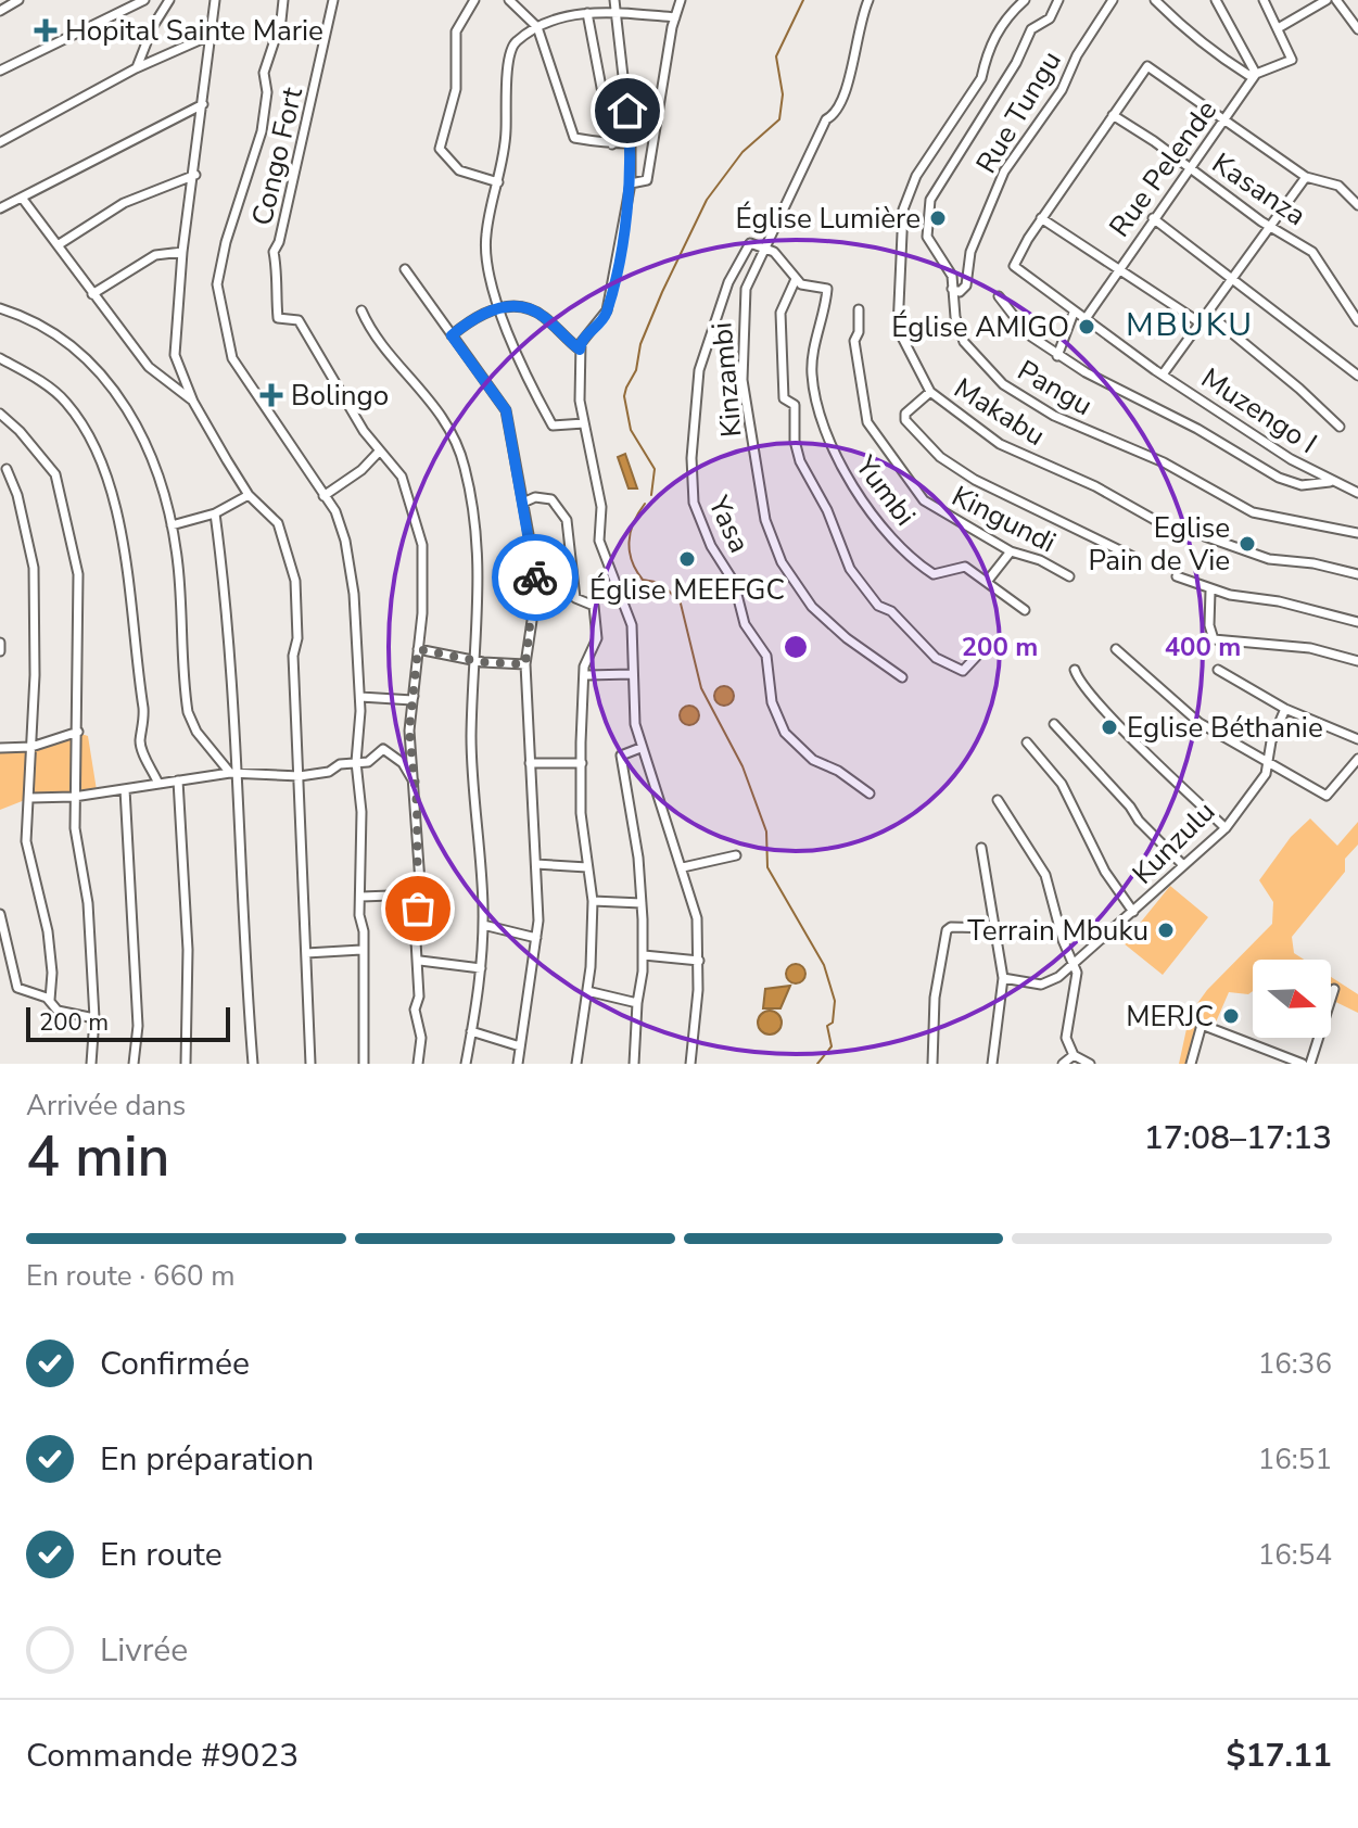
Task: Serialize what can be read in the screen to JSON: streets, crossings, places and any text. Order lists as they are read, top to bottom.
{
  "streets": {
    "street": [
      "Rue Tungu",
      "Congo Fort",
      "Rue Pelende",
      "Kasanza",
      "Kinzambi",
      "Pangu",
      "Muzengo I",
      "Makabu",
      "Yumbi",
      "Kingundi",
      "Yasa",
      "Kunzulu"
    ]
  },
  "crossings": [
    ["Rue Tungu", "Pangu"],
    ["Rue Pelende", "Kasanza"],
    ["Rue Pelende", "Muzengo I"],
    ["Kinzambi", "Yumbi"],
    ["Kinzambi", "Yasa"],
    ["Yumbi", "Yasa"]
  ],
  "districts": ["MBUKU"],
  "places": {
    "health": ["Hopital Sainte Marie", "Bolingo"],
    "other": [
      "Église Lumière",
      "Église AMIGO",
      "Eglise Pain de Vie",
      "Église MEEFGC",
      "Eglise Béthanie",
      "Terrain Mbuku",
      "MERJC"
    ]
  },
  "scale_bar": "200 m",
  "north": "right",
  "page": {
    "scale": "200 m",
    "heading": ["4 min", "Arrivée dans", "17:08–17:13"],
    "panel": ["Commande #9023", "$17.11"],
    "bar": "En route · 660 m",
    "list": [
      ["Confirmée", "16:36"],
      ["En préparation", "16:51"],
      ["En route", "16:54"],
      "Livrée"
    ]
  },
  "rings": ["200 m", "400 m"]
}
